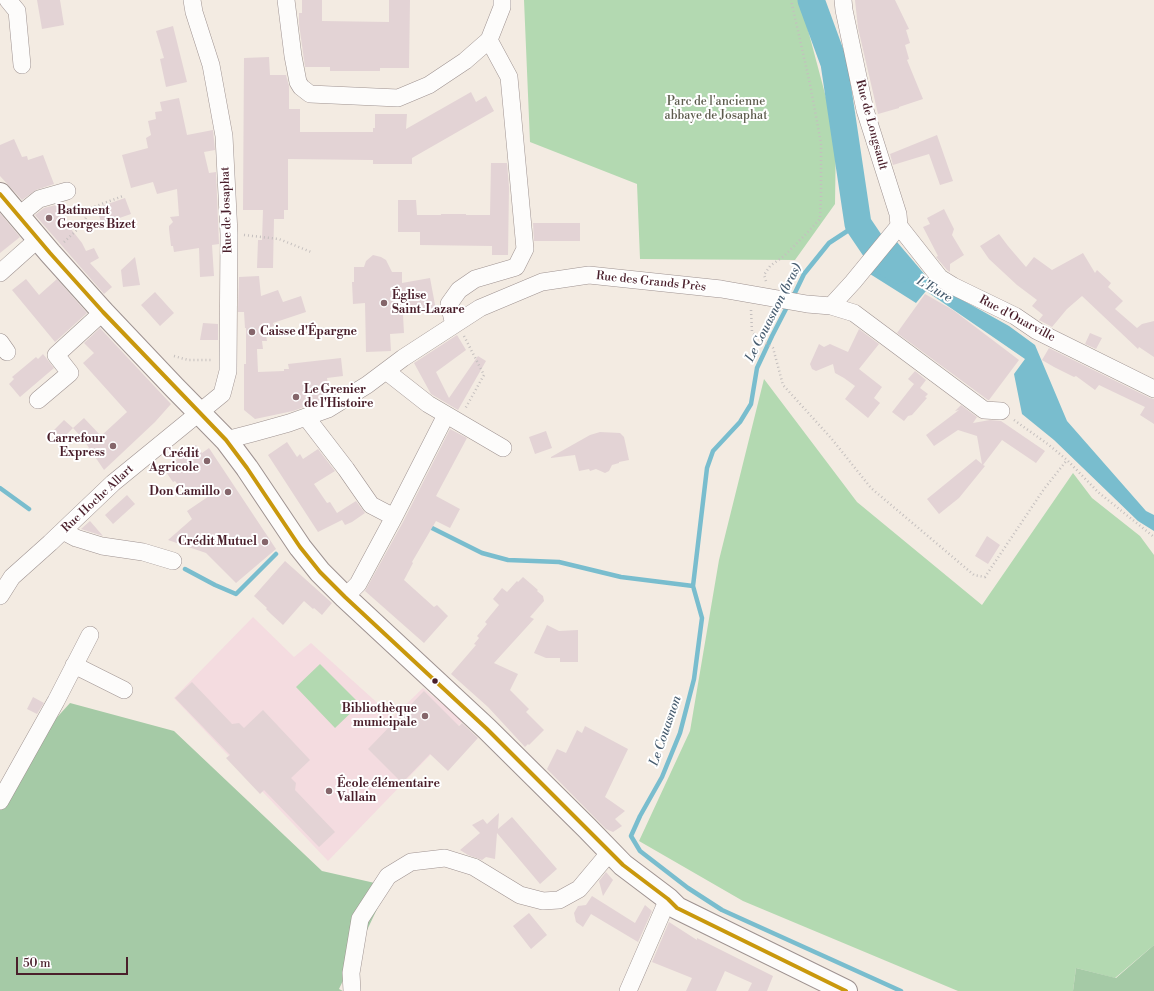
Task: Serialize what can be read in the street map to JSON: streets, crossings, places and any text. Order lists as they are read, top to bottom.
{
  "streets": {
    "street": [
      "Rue de Longsault",
      "Rue de Josaphat",
      "Rue des Grands Près",
      "Rue d'Ouarville",
      "Rue Hoche Allart"
    ]
  },
  "crossings": [
    ["Rue de Longsault", "Rue d'Ouarville"],
    ["Rue de Josaphat", "Rue Hoche Allart"]
  ],
  "water": ["L'Eure", "Le Couasnon (bras)", "Le Couasnon"],
  "parks": ["Parc de l'ancienne abbaye de Josaphat"],
  "places": [
    "Batiment Georges Bizet",
    "Église Saint-Lazare",
    "Caisse d'Épargne",
    "Le Grenier de l'Histoire",
    "Carrefour Express",
    "Crédit Agricole",
    "Don Camillo",
    "Crédit Mutuel",
    "Bibliothèque municipale",
    "École élémentaire Vallain"
  ],
  "scale_bar": "50 m"
}
